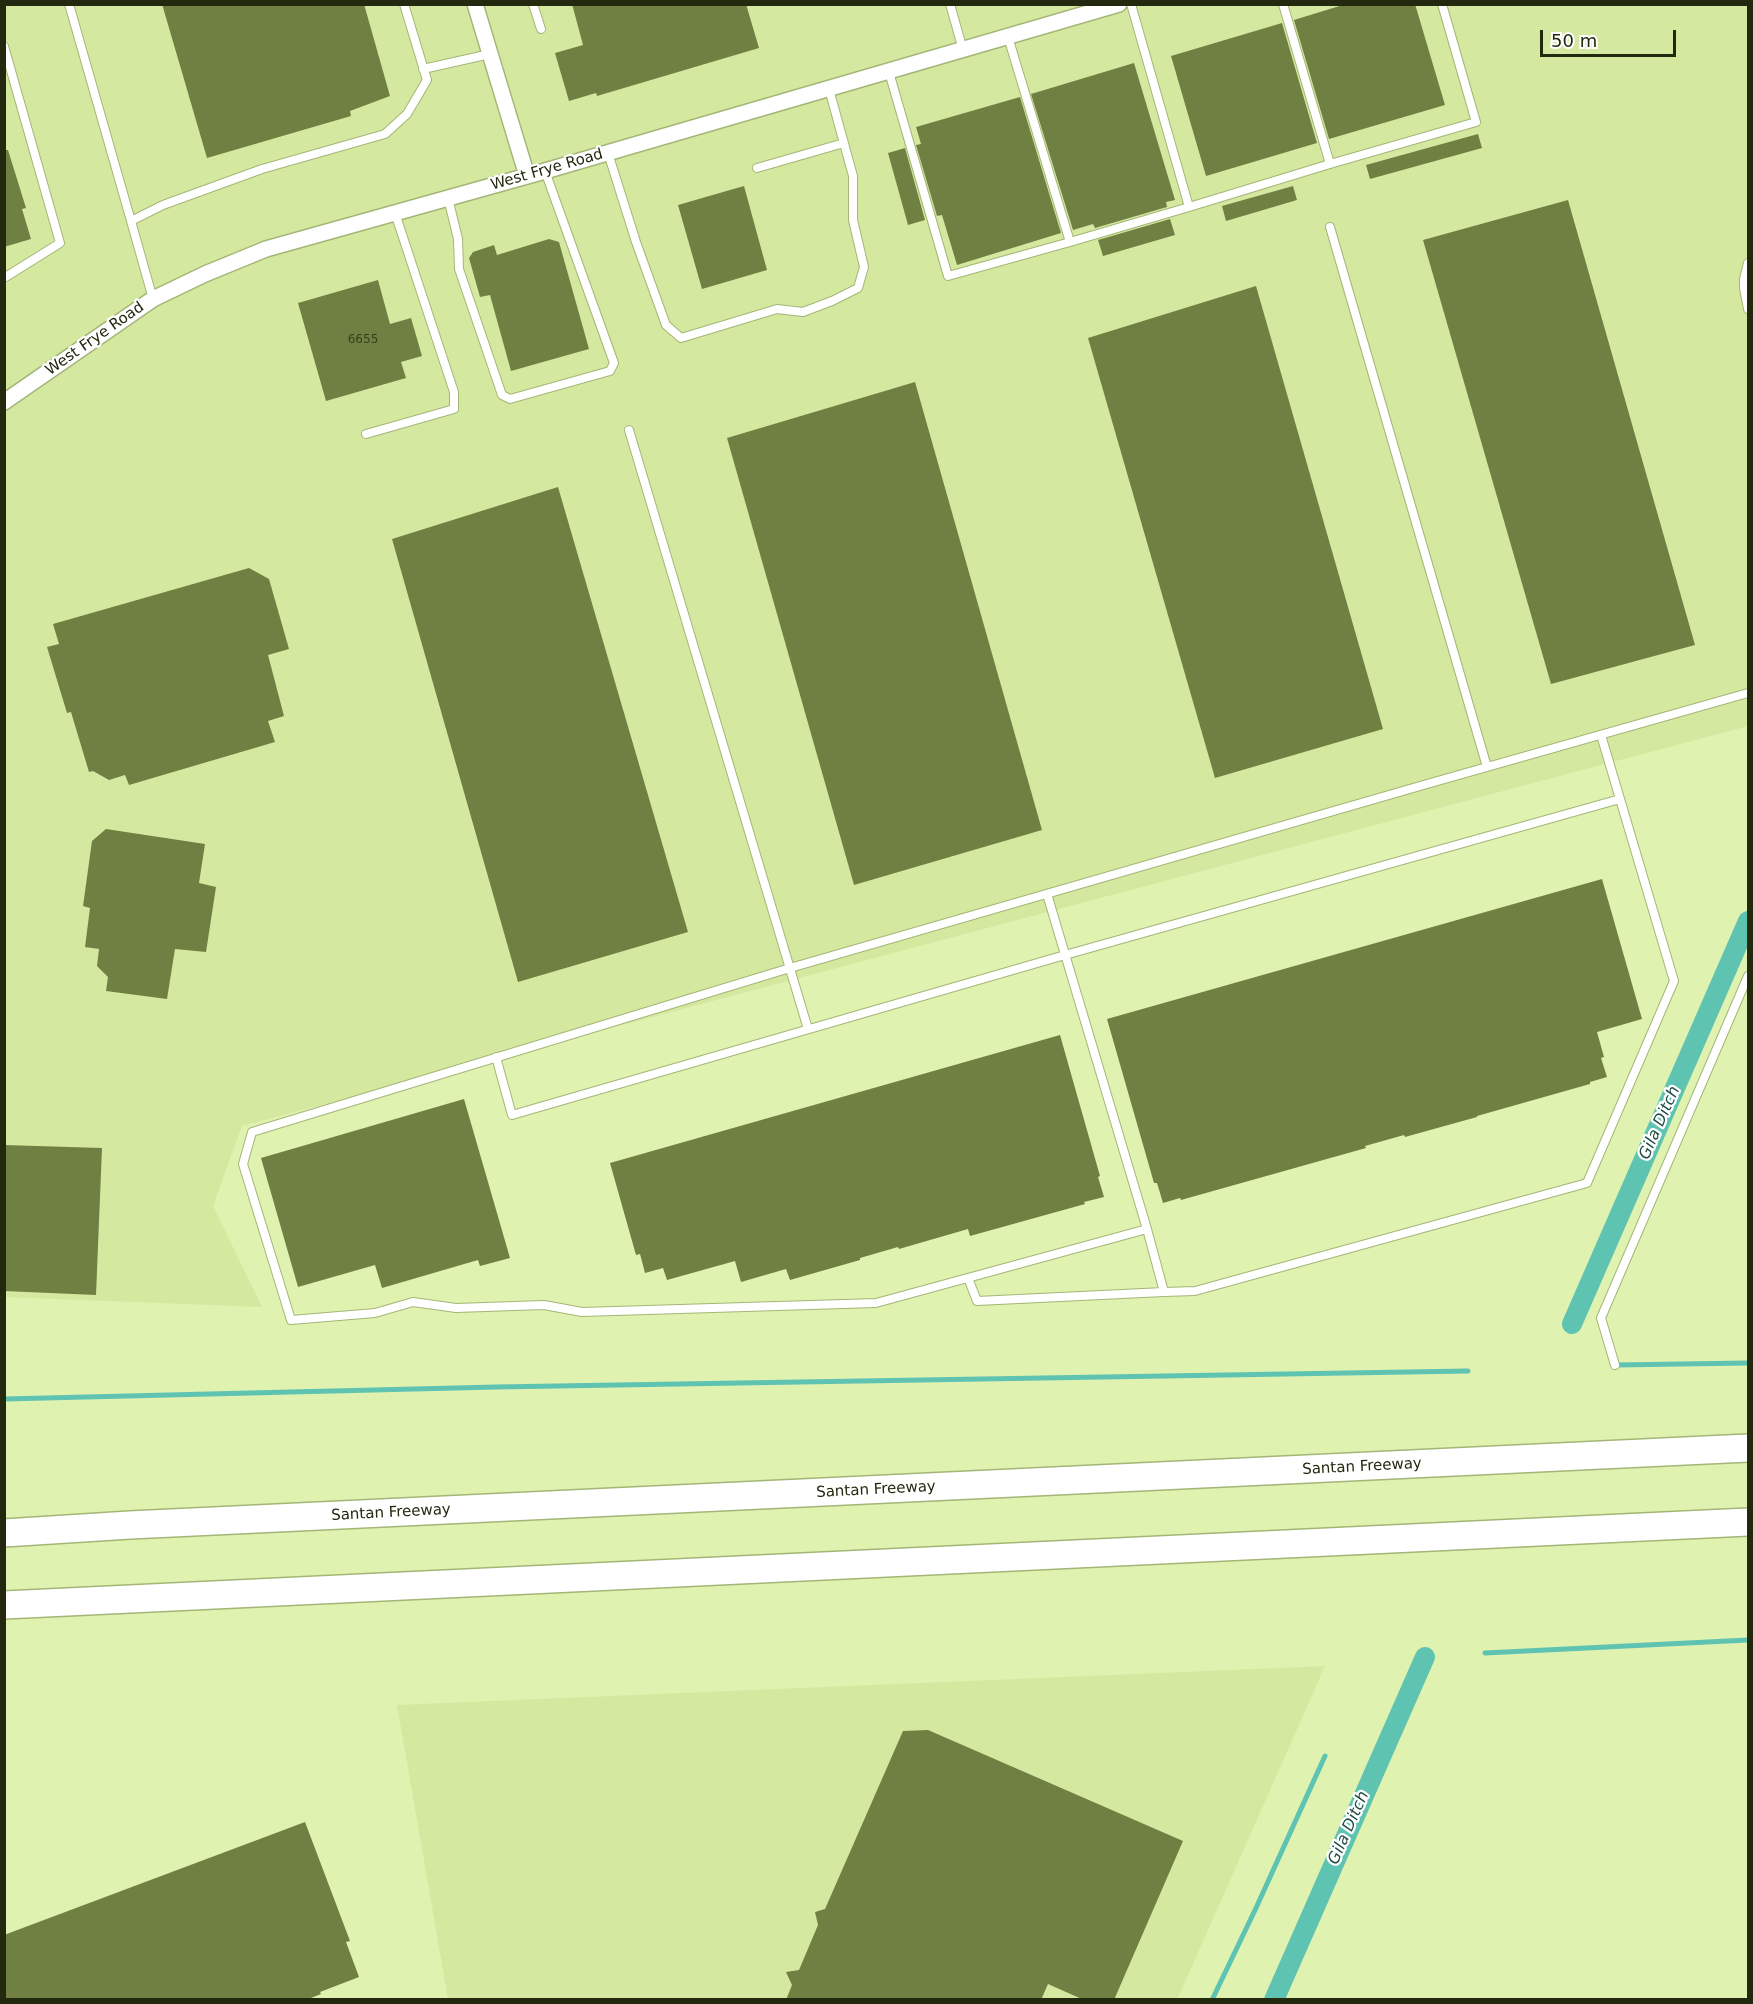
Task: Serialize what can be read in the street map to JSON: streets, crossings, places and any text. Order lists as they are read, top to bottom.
{
  "streets": {
    "highway": ["Santan Freeway"],
    "street": ["West Frye Road"]
  },
  "water": ["Gila Ditch"],
  "house_numbers": ["6655"],
  "scale_bar": "50 m"
}
